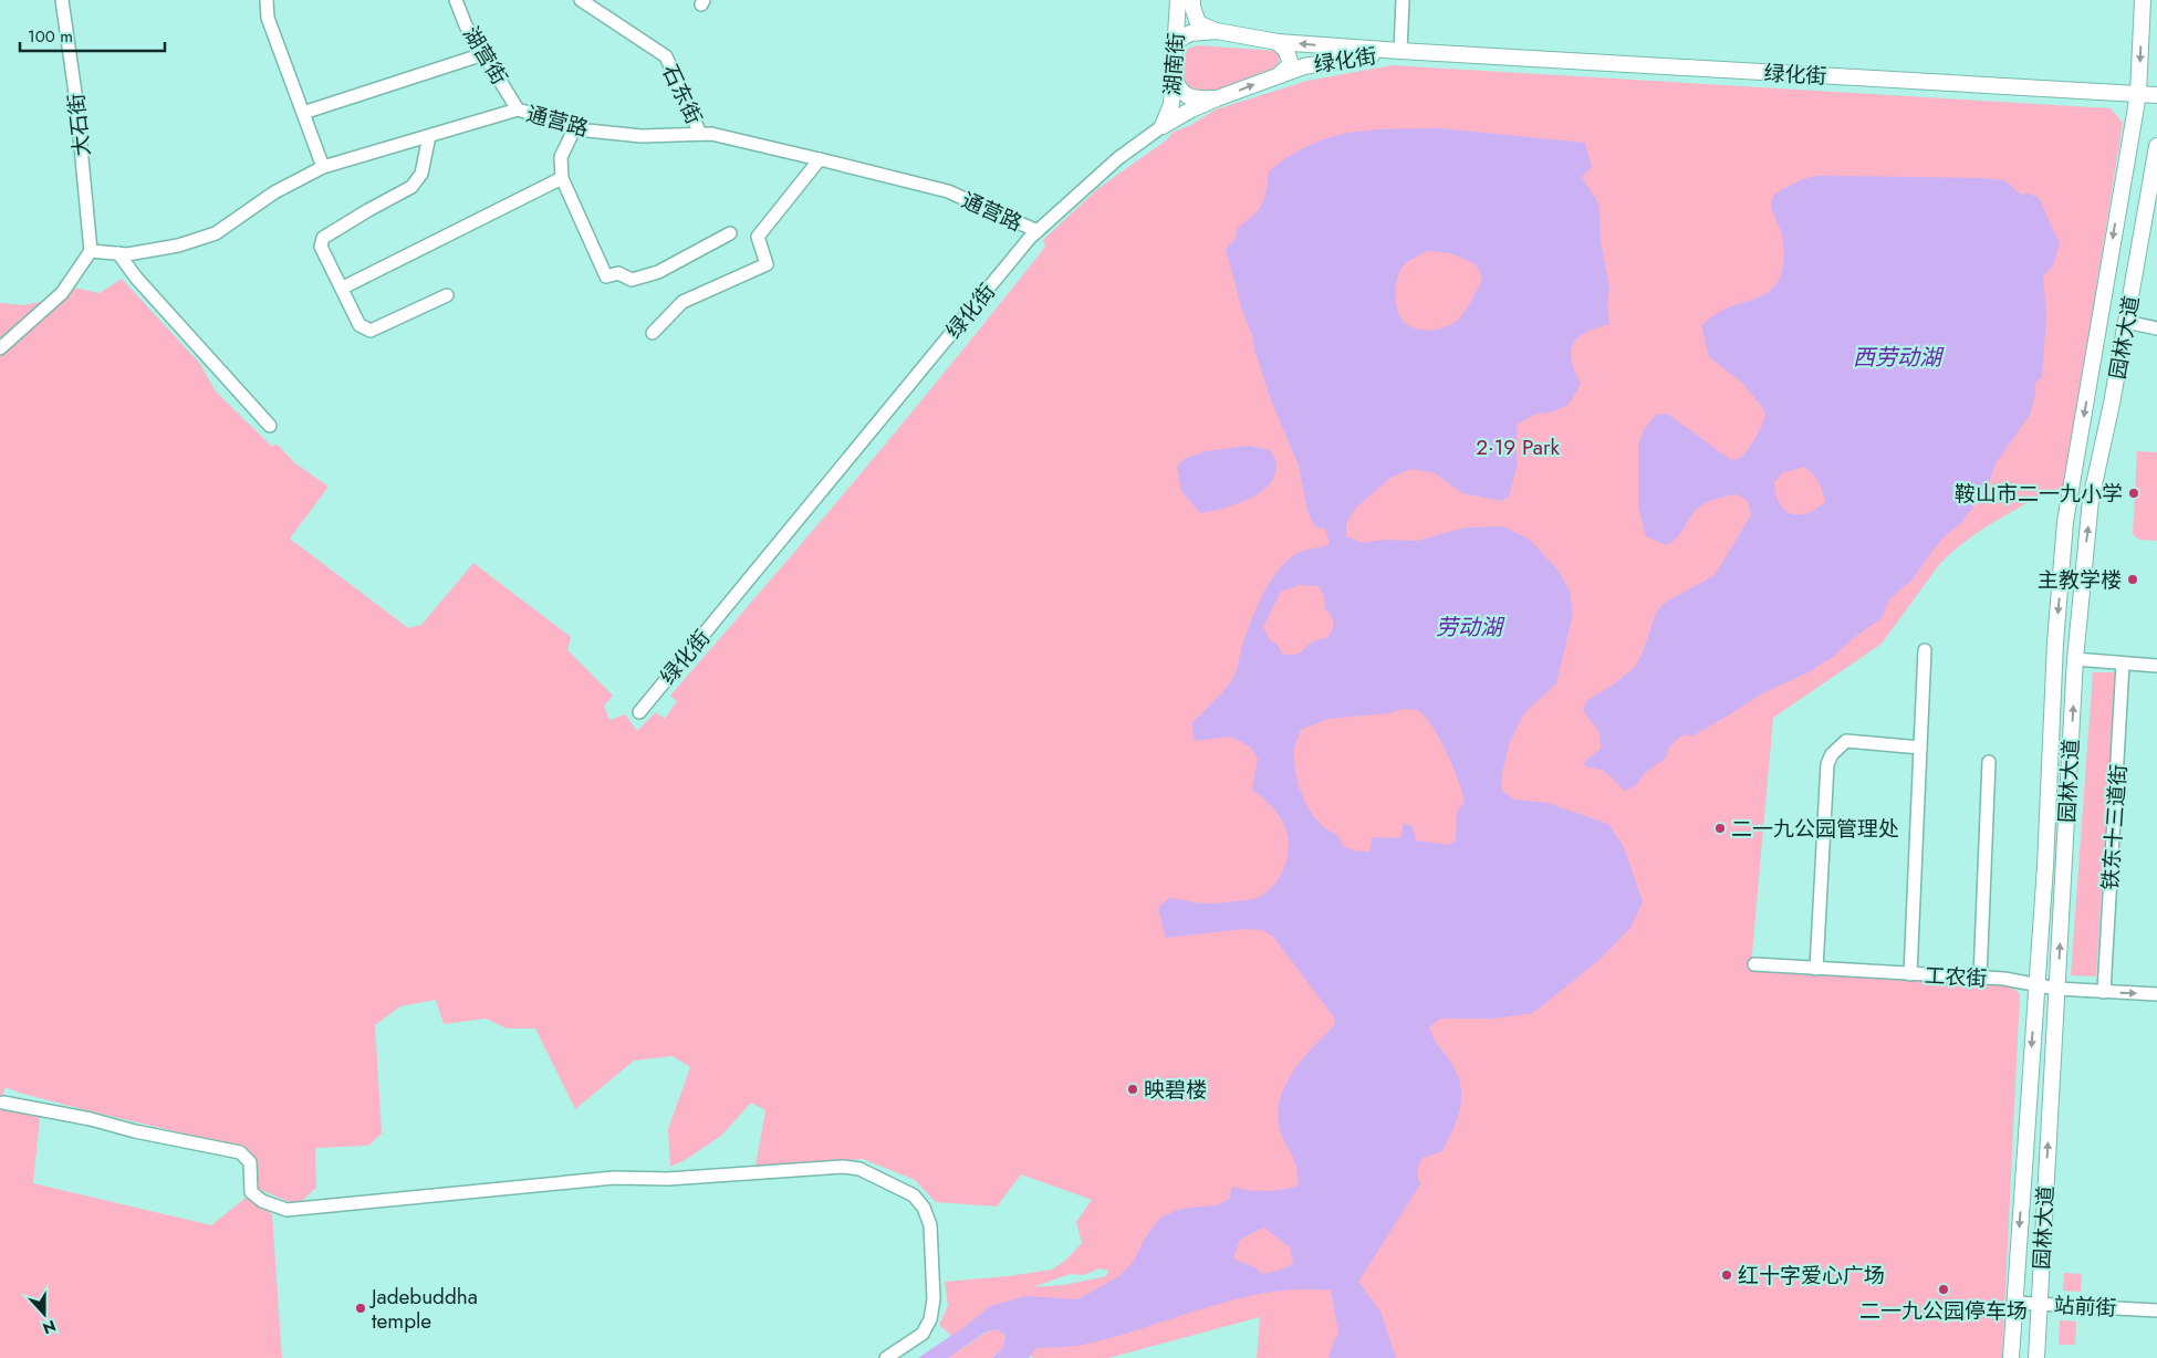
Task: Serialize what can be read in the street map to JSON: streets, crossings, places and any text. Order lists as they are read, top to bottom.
{
  "streets": {
    "main road": ["绿化街", "湖南街", "园林大道"],
    "street": [
      "湖营街",
      "石东街",
      "通营路",
      "大石街",
      "铁东十三道街",
      "工农街",
      "站前街"
    ]
  },
  "crossings": [
    ["湖营街", "通营路"],
    ["绿化街", "湖南街"],
    ["绿化街", "通营路"],
    ["石东街", "通营路"],
    ["通营路", "大石街"],
    ["园林大道", "工农街"],
    ["园林大道", "站前街"],
    ["铁东十三道街", "工农街"]
  ],
  "water": ["西劳动湖", "劳动湖"],
  "parks": ["2·19 Park"],
  "places": [
    "鞍山市二一九小学",
    "主教学楼",
    "二一九公园管理处",
    "映碧楼",
    "红十字爱心广场",
    "二一九公园停车场",
    "Jadebuddha temple"
  ],
  "scale_bar": "100 m",
  "north": "bottom"
}
